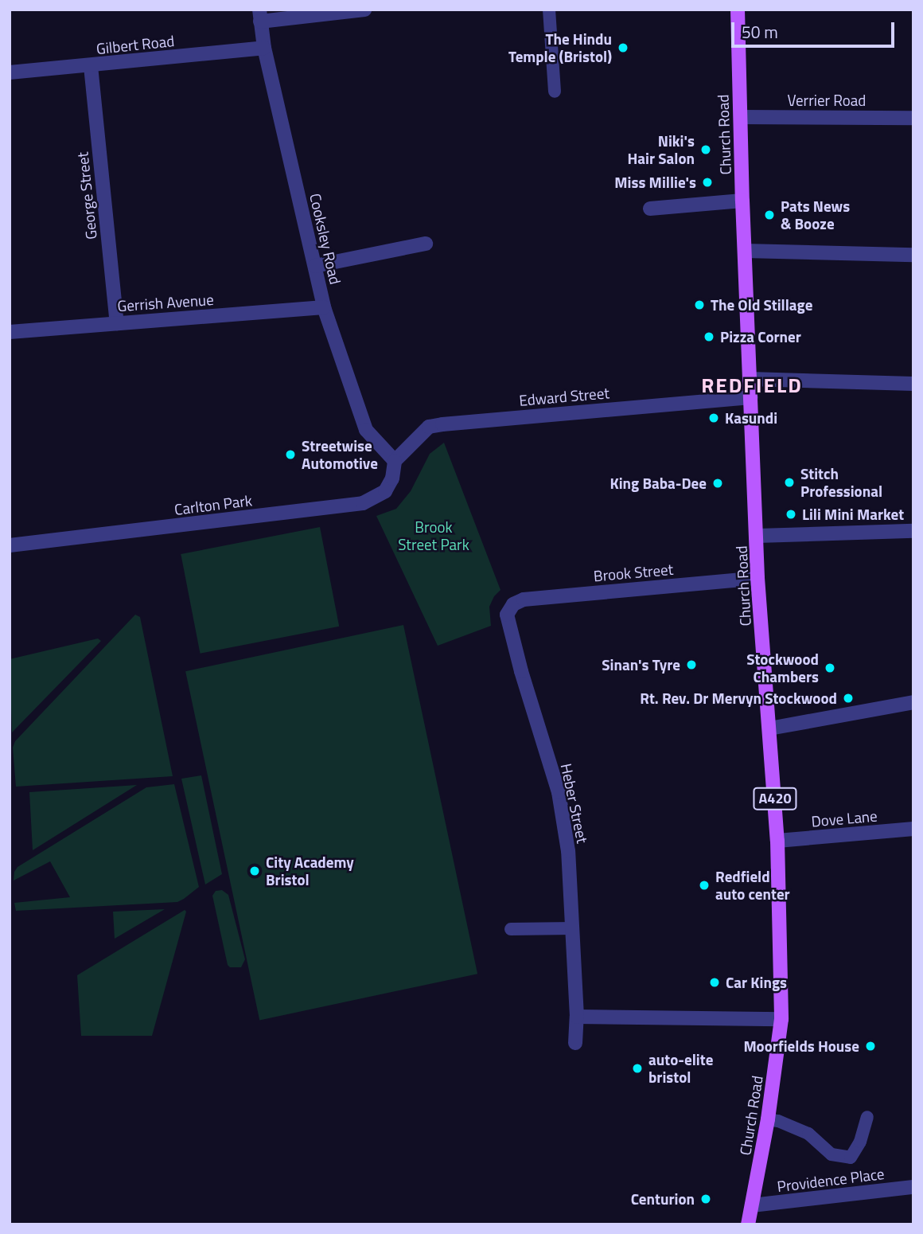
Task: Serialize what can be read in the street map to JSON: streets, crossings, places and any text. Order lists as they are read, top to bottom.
{
  "streets": {
    "main road": ["Church Road", "A420"],
    "street": [
      "Gilbert Road",
      "Verrier Road",
      "George Street",
      "Cooksley Road",
      "Gerrish Avenue",
      "Edward Street",
      "Carlton Park",
      "Brook Street",
      "Heber Street",
      "Dove Lane",
      "Providence Place"
    ]
  },
  "crossings": [
    ["Gilbert Road", "George Street"],
    ["Gilbert Road", "Cooksley Road"],
    ["Verrier Road", "Church Road"],
    ["Church Road", "Edward Street"],
    ["Church Road", "Brook Street"],
    ["Church Road", "Dove Lane"],
    ["Church Road", "Providence Place"],
    ["George Street", "Gerrish Avenue"],
    ["Cooksley Road", "Gerrish Avenue"],
    ["Cooksley Road", "Edward Street"],
    ["Cooksley Road", "Carlton Park"],
    ["Edward Street", "Carlton Park"],
    ["Brook Street", "Heber Street"]
  ],
  "districts": ["REDFIELD"],
  "parks": ["Brook Street Park"],
  "places": [
    "The Hindu Temple (Bristol)",
    "Niki's Hair Salon",
    "Miss Millie's",
    "Pats News & Booze",
    "The Old Stillage",
    "Pizza Corner",
    "Kasundi",
    "Streetwise Automotive",
    "Stitch Professional",
    "King Baba-Dee",
    "Lili Mini Market",
    "Sinan's Tyre",
    "Stockwood Chambers",
    "Rt. Rev. Dr Mervyn Stockwood",
    "City Academy Bristol",
    "Redfield auto center",
    "Car Kings",
    "Moorfields House",
    "auto-elite bristol",
    "Centurion"
  ],
  "scale_bar": "50 m"
}
